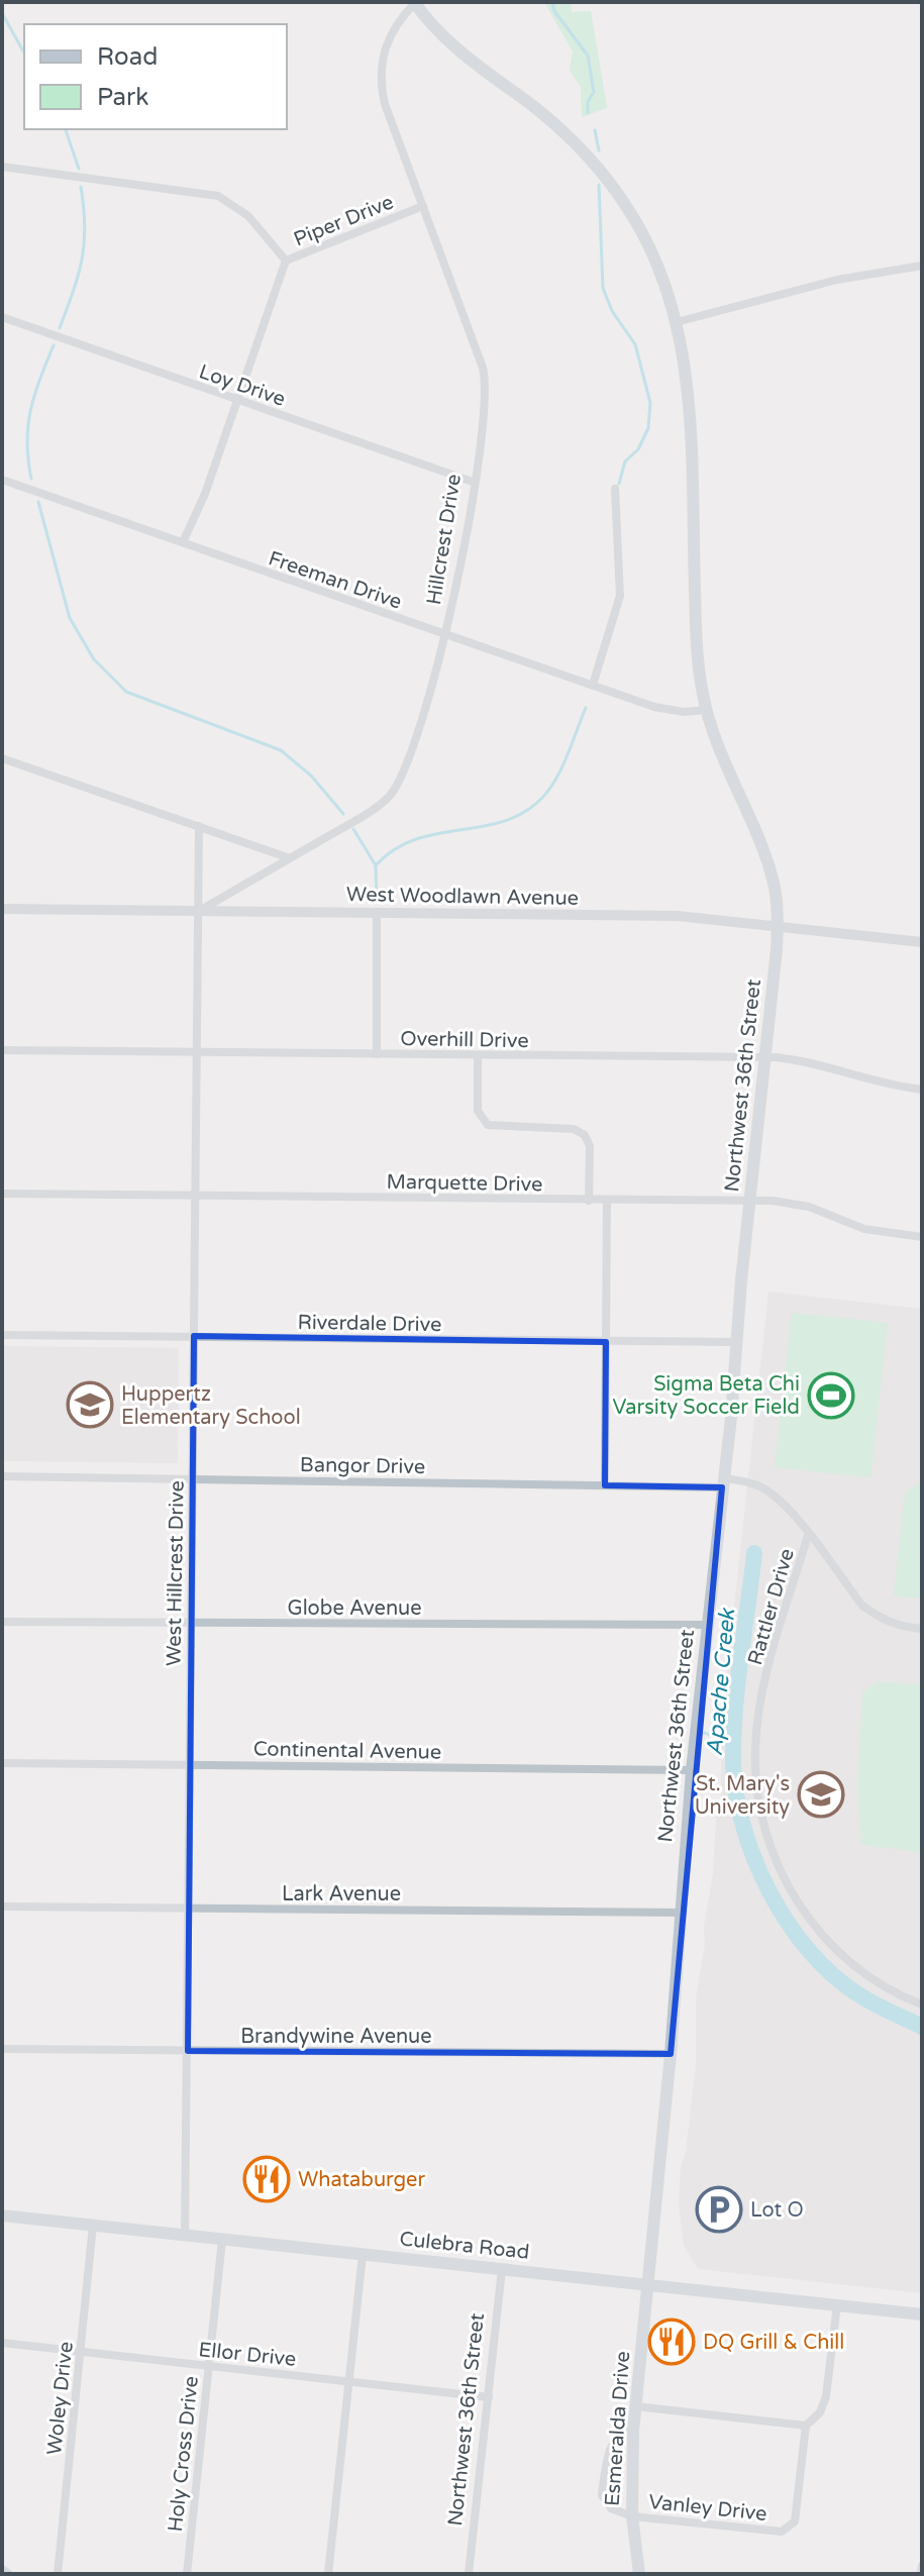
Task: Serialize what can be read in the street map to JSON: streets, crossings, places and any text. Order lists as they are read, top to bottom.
{
  "streets": {
    "main road": ["Northwest 36th Street", "Culebra Road", "Esmeralda Drive"],
    "street": [
      "Piper Drive",
      "Loy Drive",
      "Hillcrest Drive",
      "Freeman Drive",
      "West Woodlawn Avenue",
      "Overhill Drive",
      "Marquette Drive",
      "Riverdale Drive",
      "Bangor Drive",
      "West Hillcrest Drive",
      "Rattler Drive",
      "Globe Avenue",
      "Continental Avenue",
      "Lark Avenue",
      "Brandywine Avenue",
      "Ellor Drive",
      "Woley Drive",
      "Holy Cross Drive",
      "Vanley Drive"
    ]
  },
  "crossings": [
    ["Piper Drive", "Loy Drive"],
    ["Piper Drive", "Hillcrest Drive"],
    ["Piper Drive", "Freeman Drive"],
    ["Loy Drive", "Hillcrest Drive"],
    ["Hillcrest Drive", "Freeman Drive"],
    ["Hillcrest Drive", "West Woodlawn Avenue"],
    ["Hillcrest Drive", "Northwest 36th Street"],
    ["Hillcrest Drive", "West Hillcrest Drive"],
    ["Freeman Drive", "Northwest 36th Street"],
    ["West Woodlawn Avenue", "Northwest 36th Street"],
    ["West Woodlawn Avenue", "West Hillcrest Drive"],
    ["Overhill Drive", "Northwest 36th Street"],
    ["Overhill Drive", "West Hillcrest Drive"],
    ["Northwest 36th Street", "Marquette Drive"],
    ["Northwest 36th Street", "Riverdale Drive"],
    ["Northwest 36th Street", "Bangor Drive"],
    ["Northwest 36th Street", "Globe Avenue"],
    ["Northwest 36th Street", "Continental Avenue"],
    ["Northwest 36th Street", "Lark Avenue"],
    ["Northwest 36th Street", "Brandywine Avenue"],
    ["Northwest 36th Street", "Culebra Road"],
    ["Northwest 36th Street", "Ellor Drive"],
    ["Northwest 36th Street", "Esmeralda Drive"],
    ["Marquette Drive", "West Hillcrest Drive"],
    ["Riverdale Drive", "West Hillcrest Drive"],
    ["Bangor Drive", "West Hillcrest Drive"],
    ["Bangor Drive", "Rattler Drive"],
    ["West Hillcrest Drive", "Globe Avenue"],
    ["West Hillcrest Drive", "Continental Avenue"],
    ["West Hillcrest Drive", "Lark Avenue"],
    ["West Hillcrest Drive", "Brandywine Avenue"],
    ["West Hillcrest Drive", "Culebra Road"],
    ["Culebra Road", "Woley Drive"],
    ["Culebra Road", "Esmeralda Drive"],
    ["Culebra Road", "Holy Cross Drive"],
    ["Culebra Road", "Vanley Drive"],
    ["Ellor Drive", "Woley Drive"],
    ["Ellor Drive", "Holy Cross Drive"],
    ["Esmeralda Drive", "Vanley Drive"]
  ],
  "water": ["Apache Creek"],
  "places": {
    "sports": ["Sigma Beta Chi Varsity Soccer Field"],
    "school or university": ["Huppertz Elementary School", "St. Mary's University"],
    "restaurant": ["Whataburger", "DQ Grill & Chill"],
    "parking": ["Lot O"]
  },
  "legend": ["Road", "Park"]
}
